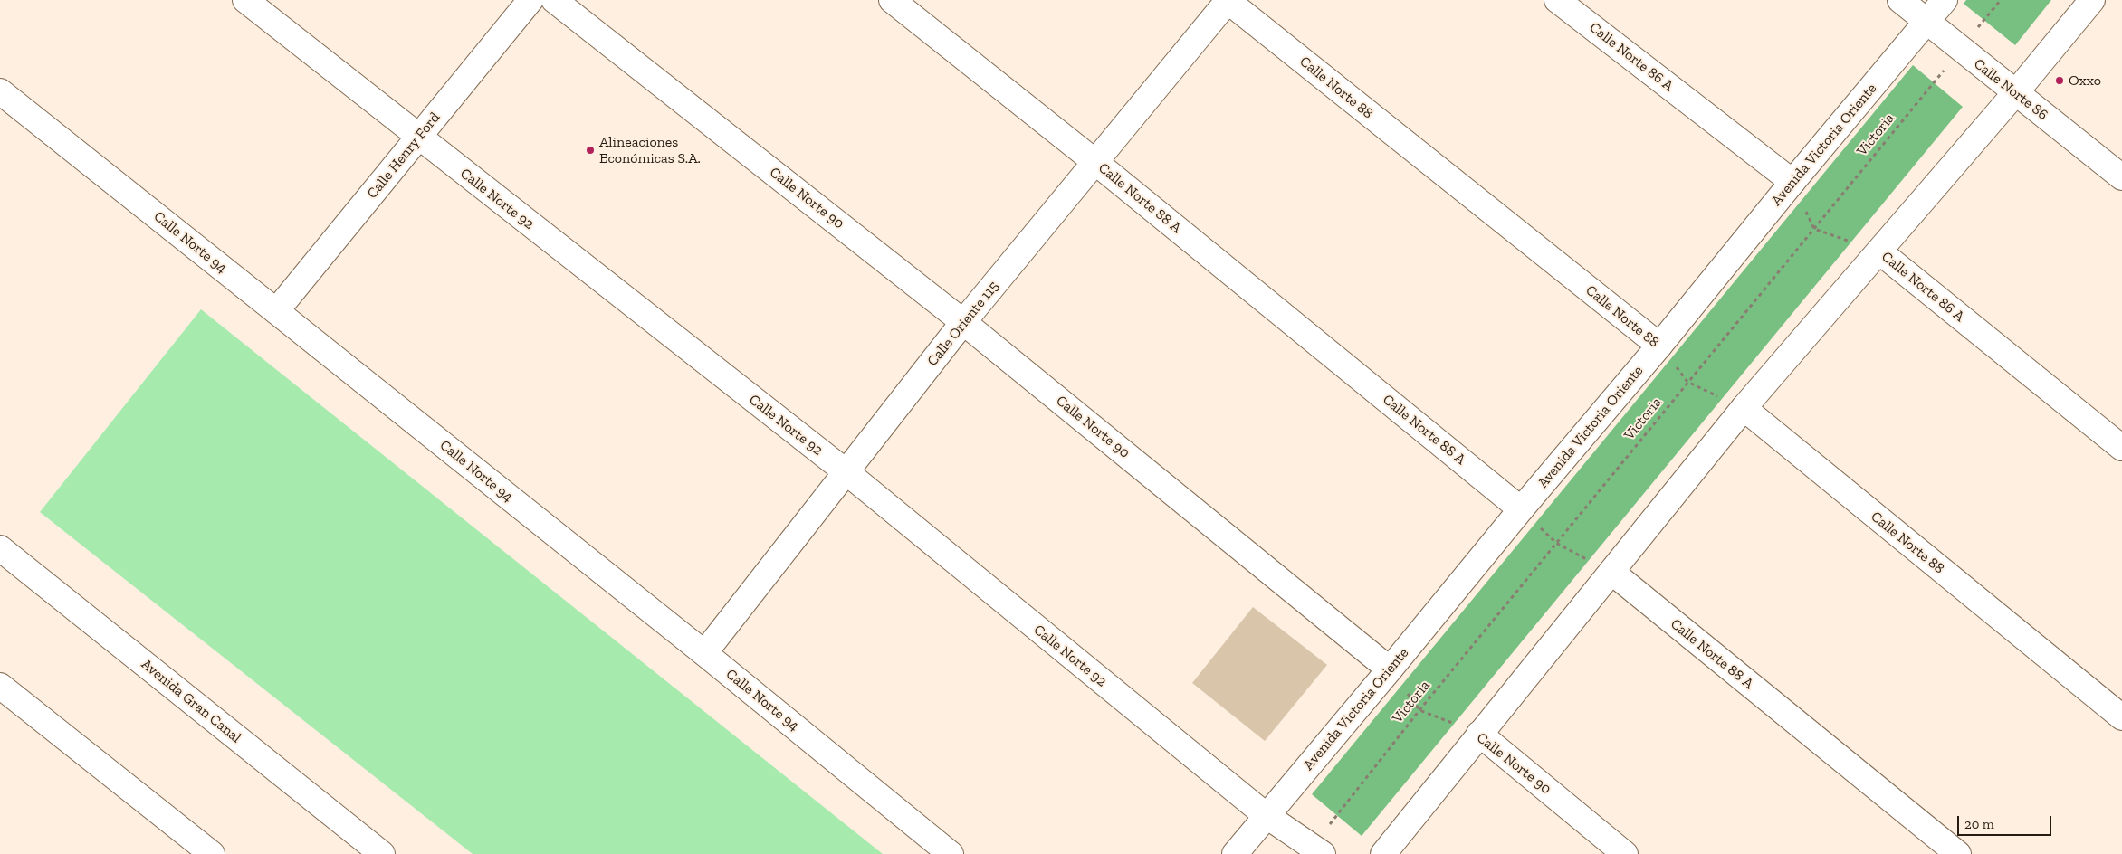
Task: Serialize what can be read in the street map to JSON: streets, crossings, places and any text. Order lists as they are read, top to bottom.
{
  "streets": {
    "street": [
      "Calle Norte 86 A",
      "Calle Norte 88",
      "Calle Norte 86",
      "Avenida Victoria Oriente",
      "Calle Henry Ford",
      "Calle Norte 90",
      "Calle Norte 88 A",
      "Calle Norte 92",
      "Calle Norte 94",
      "Calle Oriente 115",
      "Avenida Gran Canal"
    ],
    "path": ["Victoria"]
  },
  "crossings": [
    ["Calle Norte 86 A", "Victoria"],
    ["Calle Norte 86 A", "Avenida Victoria Oriente"],
    ["Calle Norte 88", "Victoria"],
    ["Calle Norte 88", "Avenida Victoria Oriente"],
    ["Calle Norte 88", "Calle Oriente 115"],
    ["Calle Norte 86", "Victoria"],
    ["Calle Norte 86", "Avenida Victoria Oriente"],
    ["Victoria", "Calle Norte 90"],
    ["Victoria", "Calle Norte 92"],
    ["Avenida Victoria Oriente", "Calle Norte 90"],
    ["Avenida Victoria Oriente", "Calle Norte 88 A"],
    ["Avenida Victoria Oriente", "Calle Norte 92"],
    ["Calle Henry Ford", "Calle Norte 92"],
    ["Calle Henry Ford", "Calle Norte 94"],
    ["Calle Norte 90", "Calle Oriente 115"],
    ["Calle Norte 88 A", "Calle Oriente 115"],
    ["Calle Norte 92", "Calle Oriente 115"],
    ["Calle Norte 94", "Calle Oriente 115"]
  ],
  "places": ["Oxxo", "Alineaciones Económicas S.A."],
  "scale_bar": "20 m"
}
